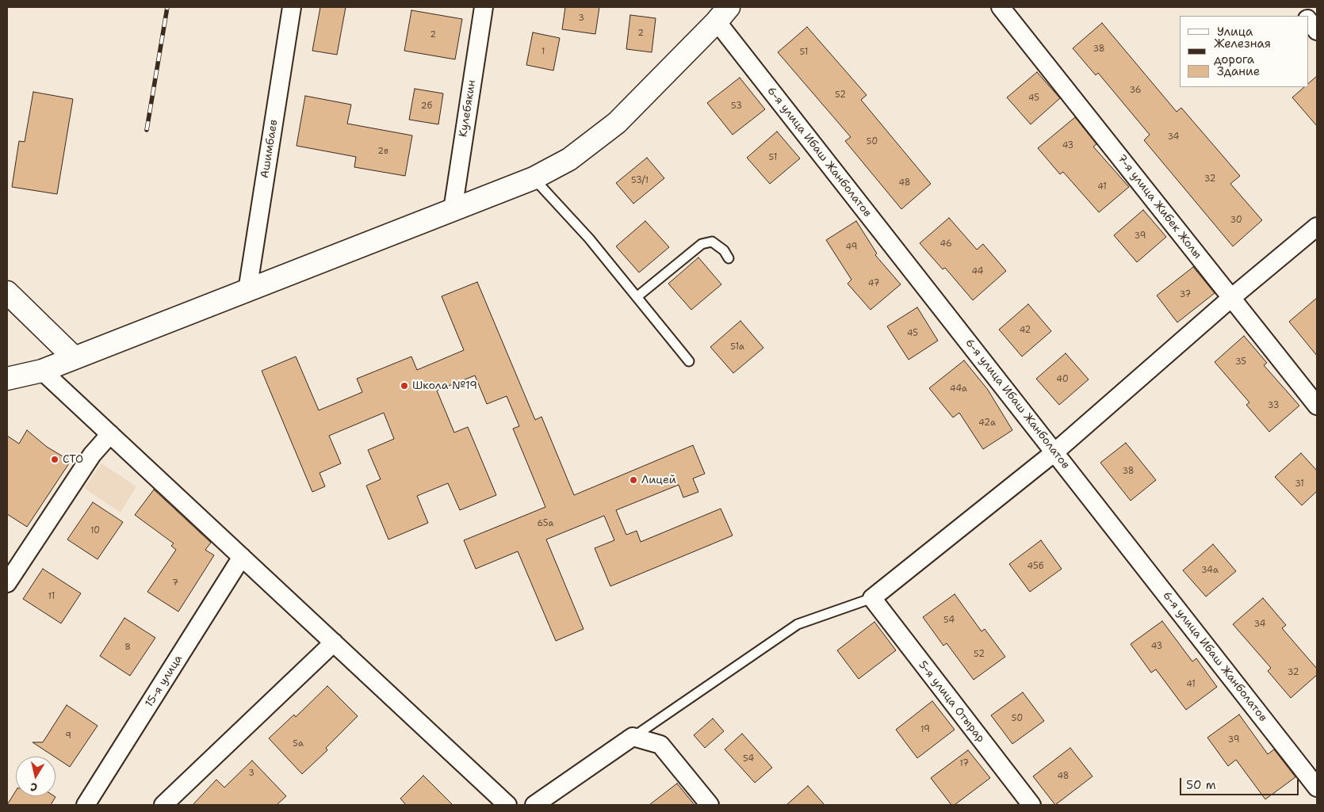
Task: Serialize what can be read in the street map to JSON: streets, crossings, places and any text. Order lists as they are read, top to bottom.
{
  "streets": {
    "street": [
      "Кулебякин",
      "Ашимбаев",
      "6-я улица Ибаш Жанболатов",
      "7-я улица Жибек Жолы",
      "15-я улица",
      "5-я улица Отырар"
    ]
  },
  "places": ["Школа №19", "СТО", "Лицей"],
  "house_numbers": [
    "3",
    "2",
    "2",
    "38",
    "1",
    "51",
    "36",
    "52",
    "45",
    "2б",
    "53",
    "34",
    "50",
    "43",
    "2в",
    "51",
    "32",
    "53/1",
    "48",
    "41",
    "30",
    "39",
    "46",
    "49",
    "44",
    "47",
    "37",
    "42",
    "45",
    "51а",
    "35",
    "40",
    "44а",
    "33",
    "42а",
    "38",
    "31",
    "65а",
    "10",
    "45б",
    "34а",
    "7",
    "11",
    "54",
    "34",
    "43",
    "8",
    "52",
    "32",
    "41",
    "50",
    "19",
    "9",
    "39",
    "5а",
    "54",
    "17",
    "3",
    "48"
  ],
  "legend": ["Улица", "Железная дорога", "Здание"],
  "scale_bar": "50 m",
  "north": "bottom"
}
